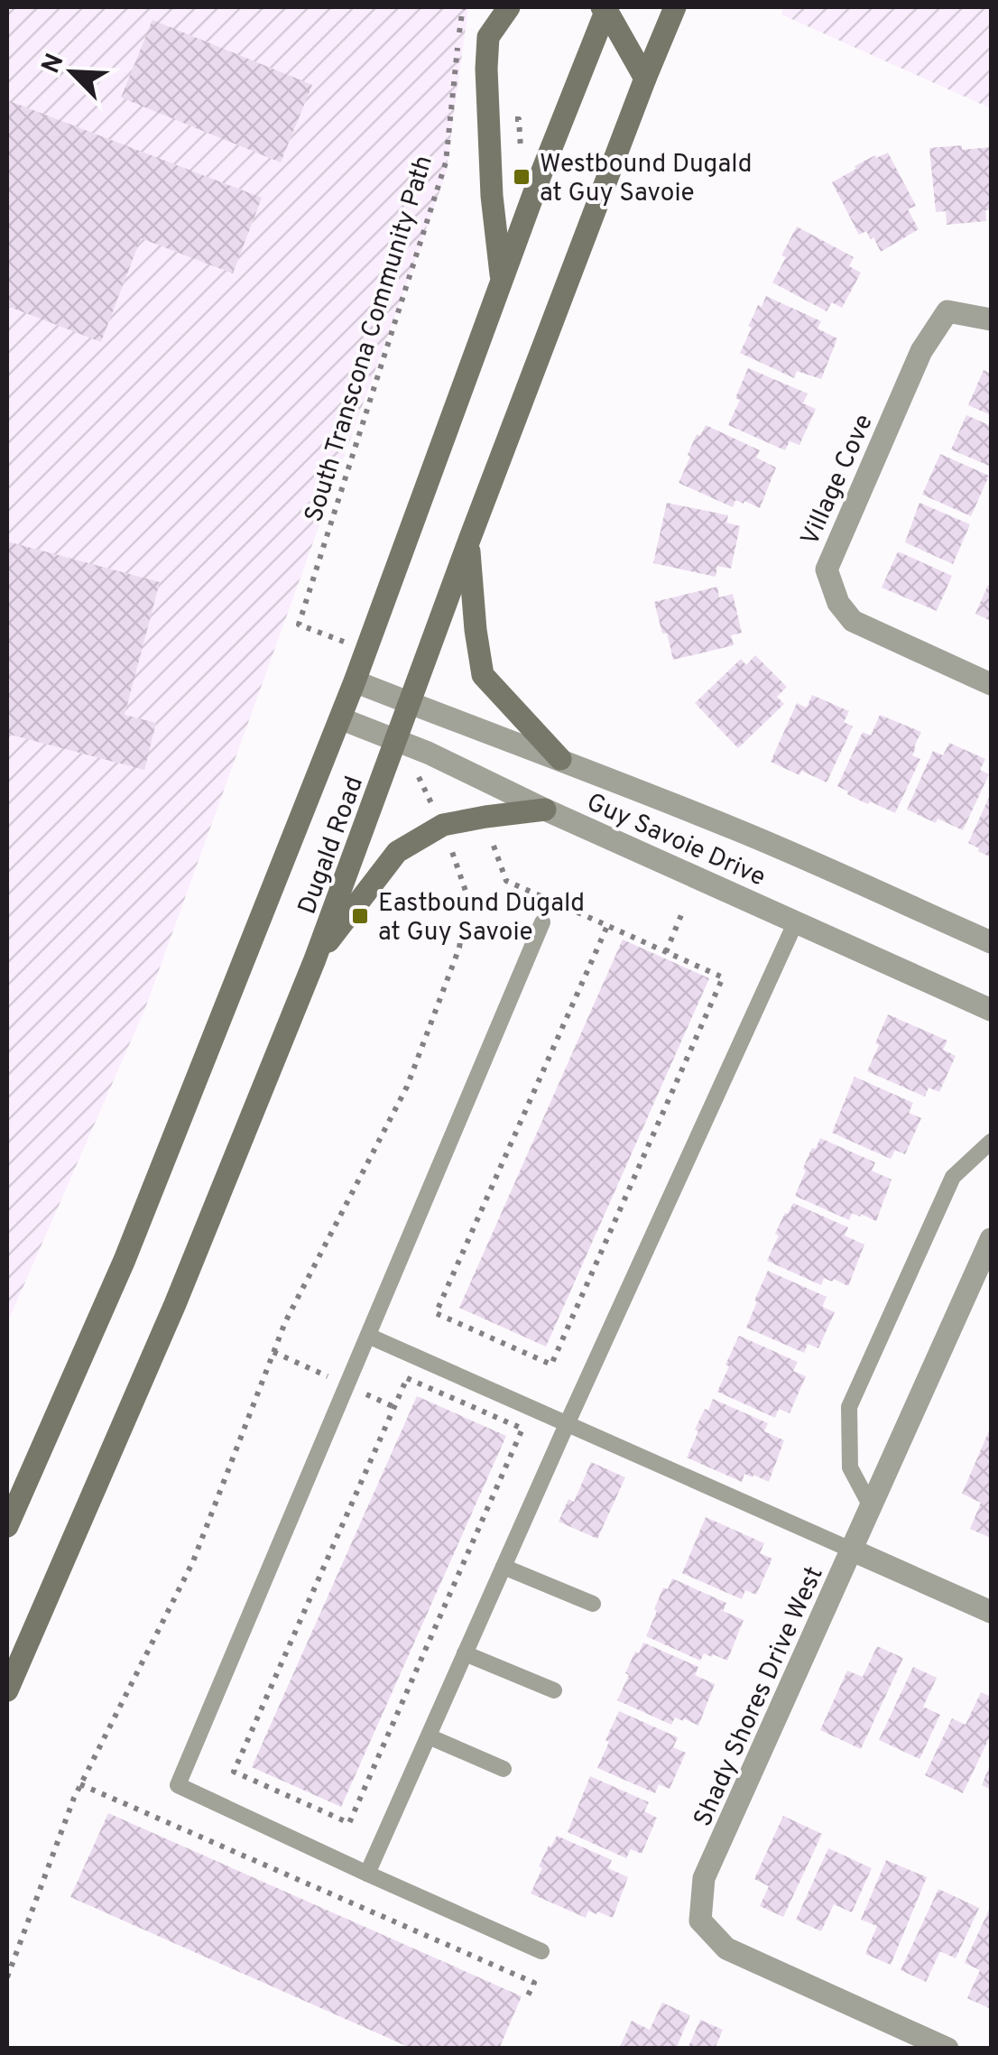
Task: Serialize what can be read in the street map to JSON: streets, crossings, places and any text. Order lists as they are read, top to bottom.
{
  "streets": {
    "main road": ["Dugald Road"],
    "street": ["Village Cove", "Guy Savoie Drive", "Shady Shores Drive West"],
    "path": ["South Transcona Community Path"]
  },
  "crossings": [
    ["Guy Savoie Drive", "Dugald Road"]
  ],
  "places": {
    "transit": ["Westbound Dugald at Guy Savoie", "Eastbound Dugald at Guy Savoie"]
  },
  "north": "top left"
}
